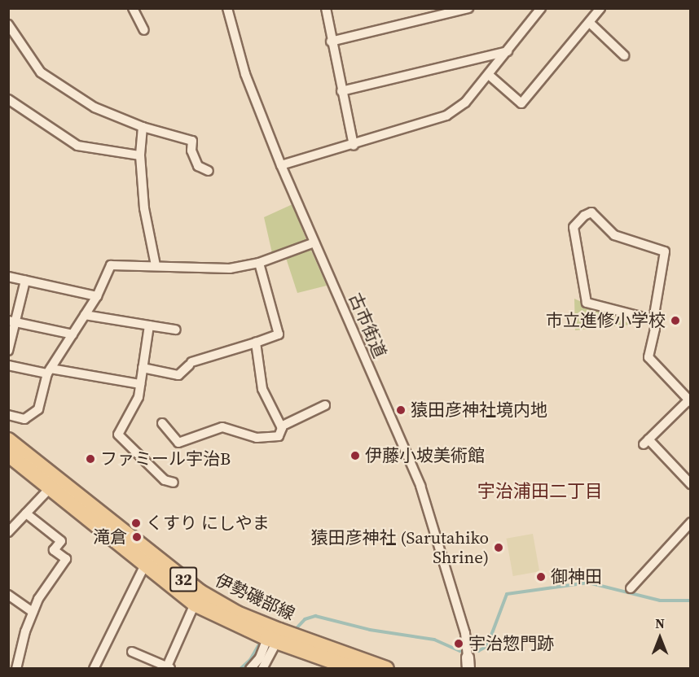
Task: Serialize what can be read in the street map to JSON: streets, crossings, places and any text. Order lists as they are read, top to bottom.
{
  "streets": {
    "main road": ["32", "伊勢磯部線"],
    "street": ["古市街道"]
  },
  "districts": ["宇治浦田二丁目"],
  "places": [
    "市立進修小学校",
    "猿田彦神社境内地",
    "伊藤小坡美術館",
    "ファミール宇治B",
    "くすり にしやま",
    "滝倉",
    "猿田彦神社 (Sarutahiko Shrine)",
    "御神田",
    "宇治惣門跡"
  ],
  "north": "top"
}
